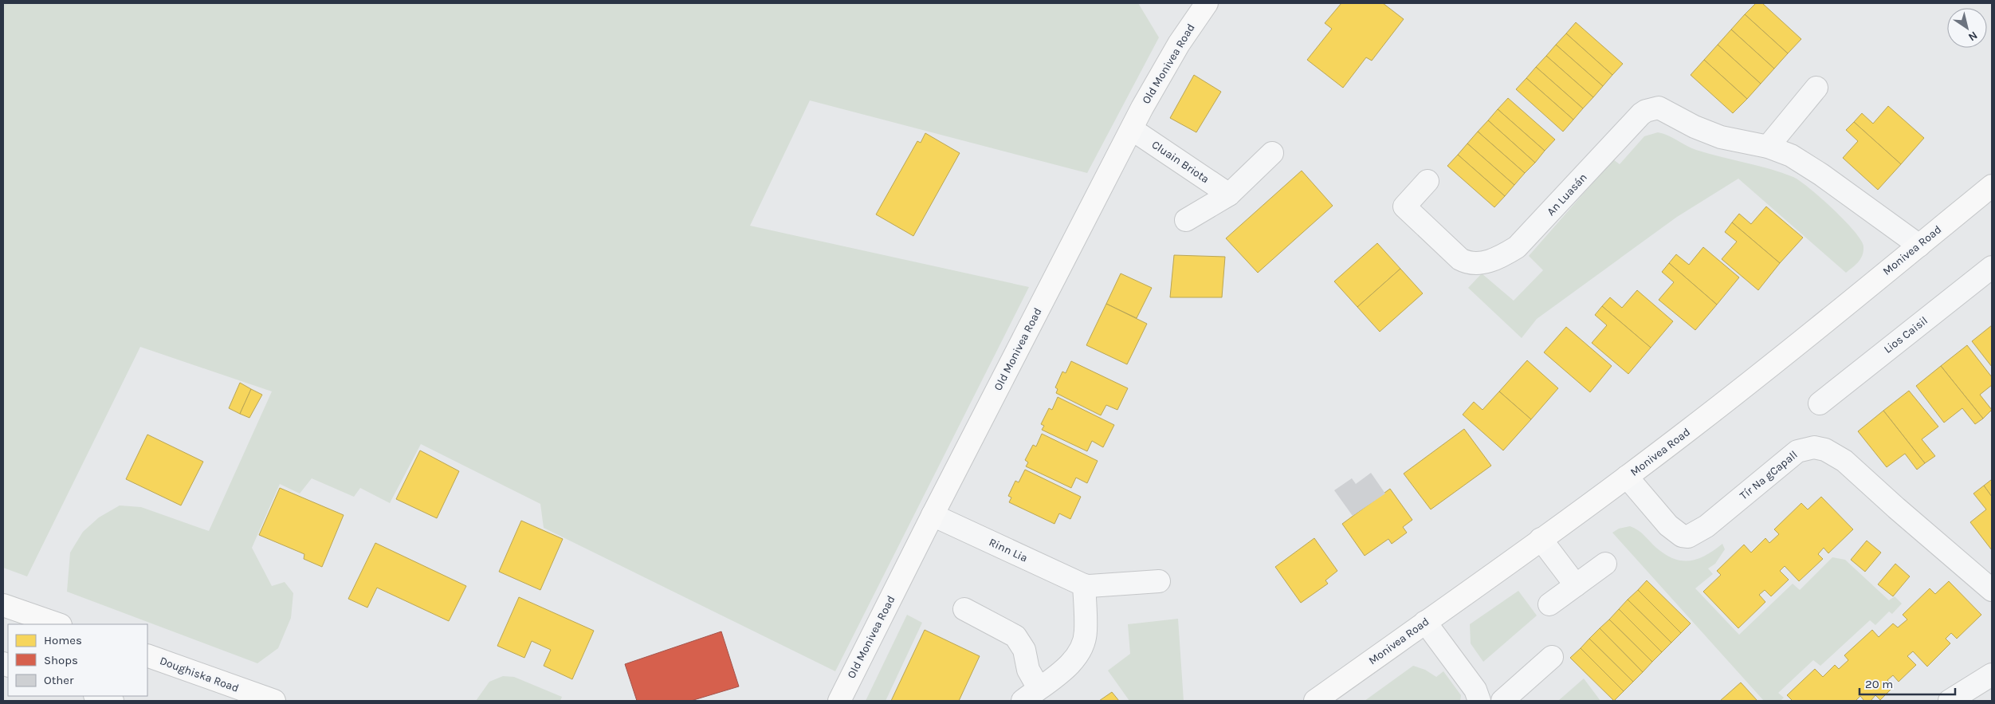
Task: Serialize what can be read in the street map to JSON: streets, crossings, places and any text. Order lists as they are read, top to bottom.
{
  "streets": {
    "street": [
      "Old Monivea Road",
      "Cluain Briota",
      "An Luasán",
      "Monivea Road",
      "Lios Caisil",
      "Tír Na gCapall",
      "Rinn Lia",
      "Doughiska Road"
    ]
  },
  "crossings": [
    ["Old Monivea Road", "Cluain Briota"],
    ["Old Monivea Road", "Rinn Lia"],
    ["An Luasán", "Monivea Road"],
    ["Monivea Road", "Tír Na gCapall"]
  ],
  "legend": ["Homes", "Shops", "Other"],
  "scale_bar": "20 m",
  "north": "bottom right"
}
